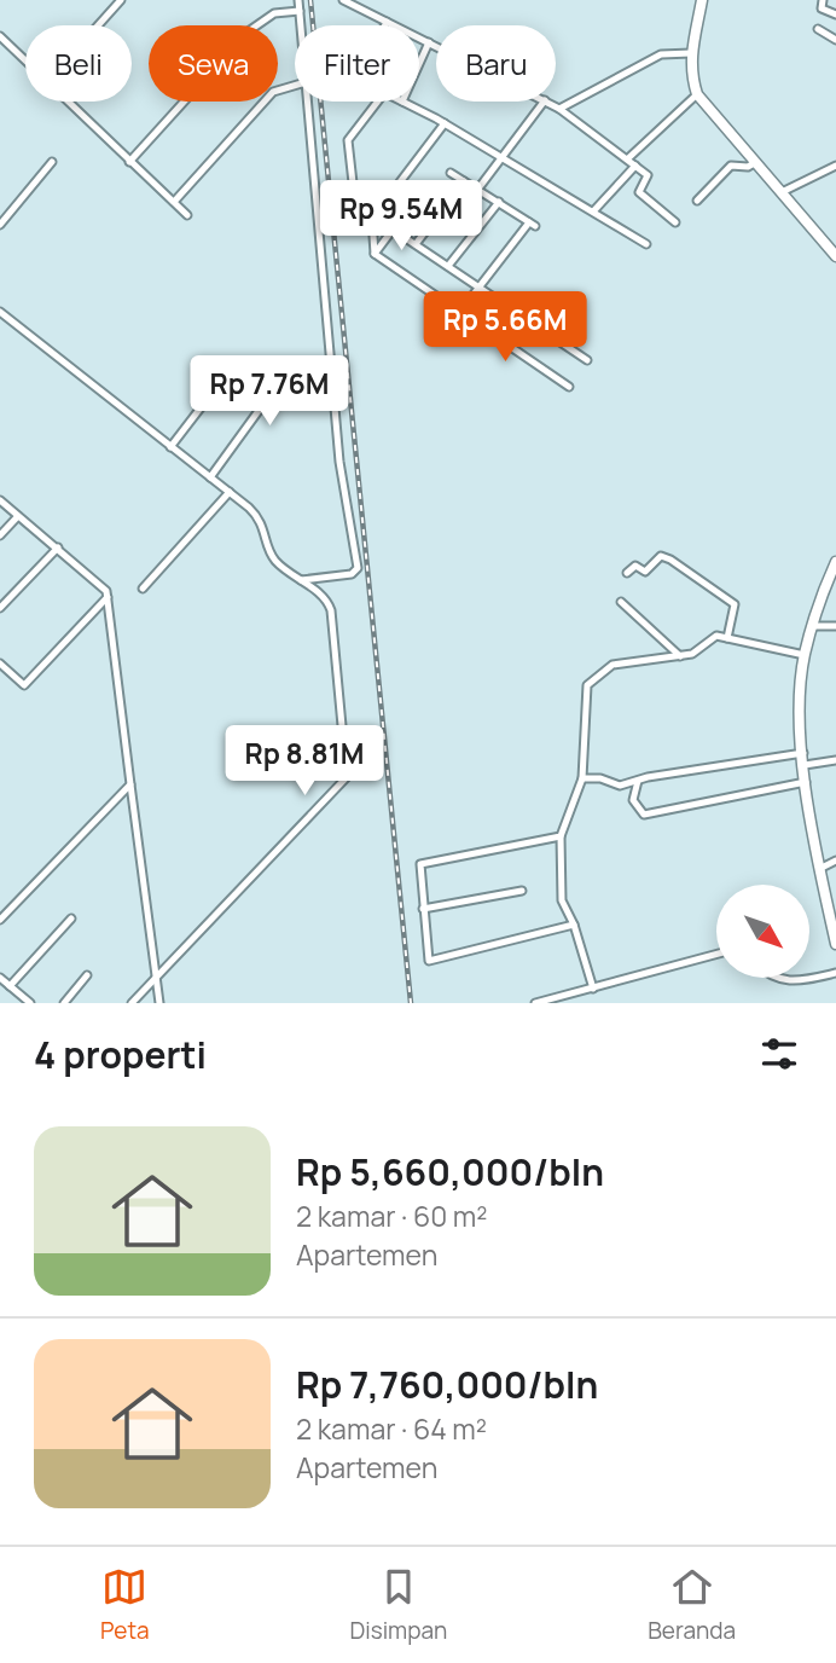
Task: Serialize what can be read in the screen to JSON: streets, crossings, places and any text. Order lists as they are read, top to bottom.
{
  "north": "bottom right",
  "page": {
    "chip": [
      "Beli",
      "Sewa",
      "Filter",
      "Baru"
    ],
    "price": [
      "Rp 9.54M",
      "Rp 5.66M",
      "Rp 7.76M",
      "Rp 8.81M"
    ],
    "heading": "4 properti",
    "list": [
      {
        "name": "Rp 5,660,000/bln",
        "note": "2 kamar · 60 m² · Apartemen"
      },
      {
        "name": "Rp 7,760,000/bln",
        "note": "2 kamar · 64 m² · Apartemen"
      }
    ],
    "tabs": ["Peta", "Disimpan", "Beranda"]
  }
}
